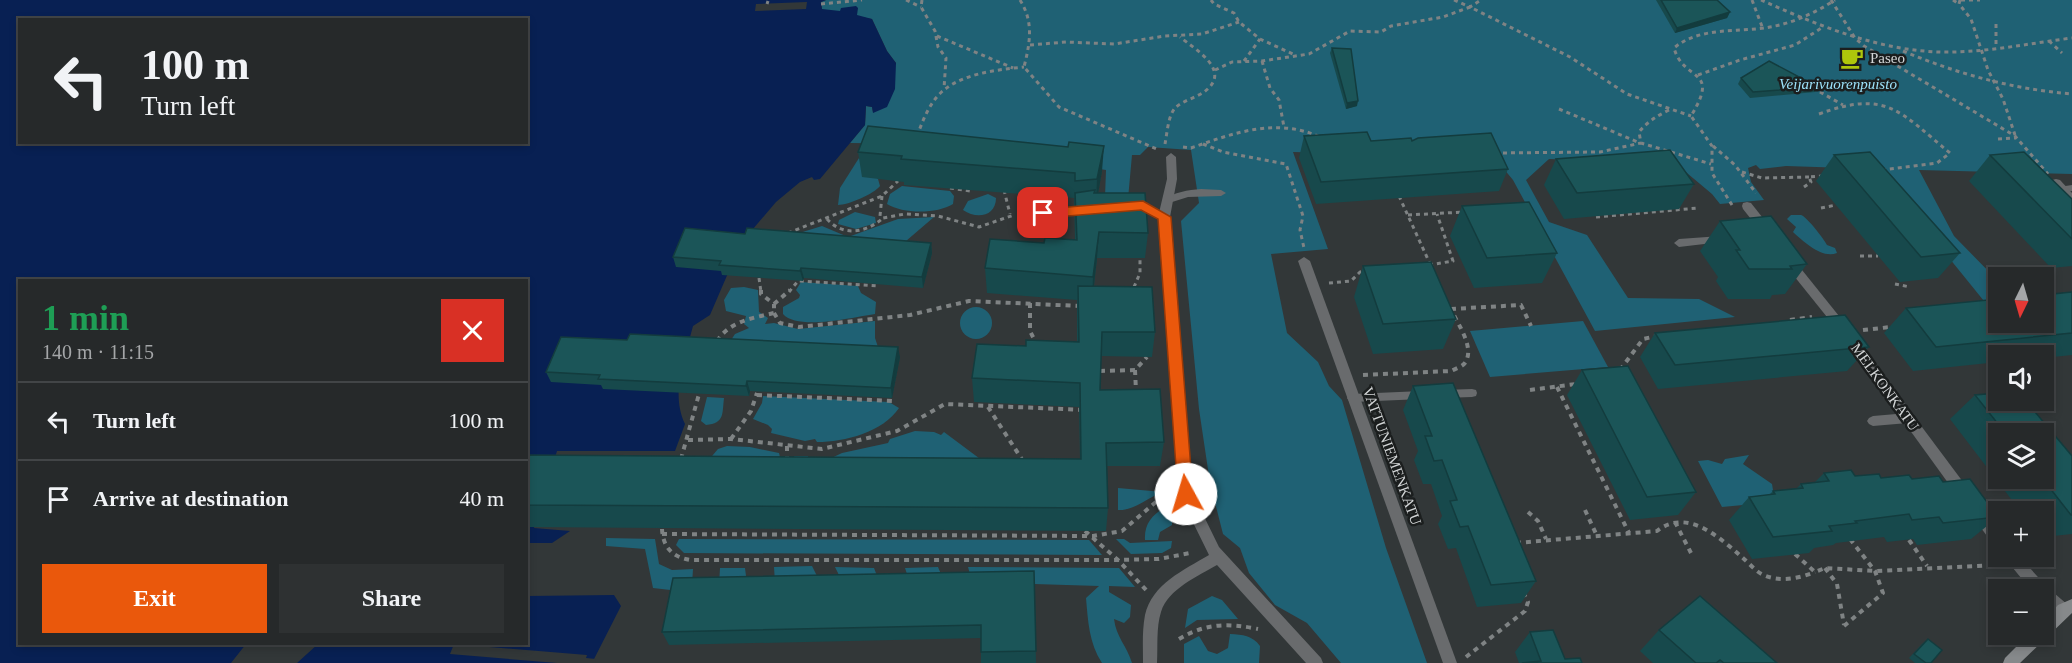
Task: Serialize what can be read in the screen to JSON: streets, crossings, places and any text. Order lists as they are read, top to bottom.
{
  "streets": {
    "street": ["MELKONKATU", "VATTUNIEMENKATU"]
  },
  "parks": ["Veijarivuorenpuisto"],
  "places": {
    "cafe": ["Paseo"]
  },
  "north": "bottom",
  "page": {
    "turn": ["100 m", "Turn left"],
    "map_buttons": ["+", "−"],
    "heading": ["1 min", "140 m · 11:15"],
    "list": [
      {
        "name": "Turn left",
        "value": "100 m"
      },
      {
        "name": "Arrive at destination",
        "value": "40 m"
      }
    ],
    "buttons": ["Exit", "Share"]
  }
}
